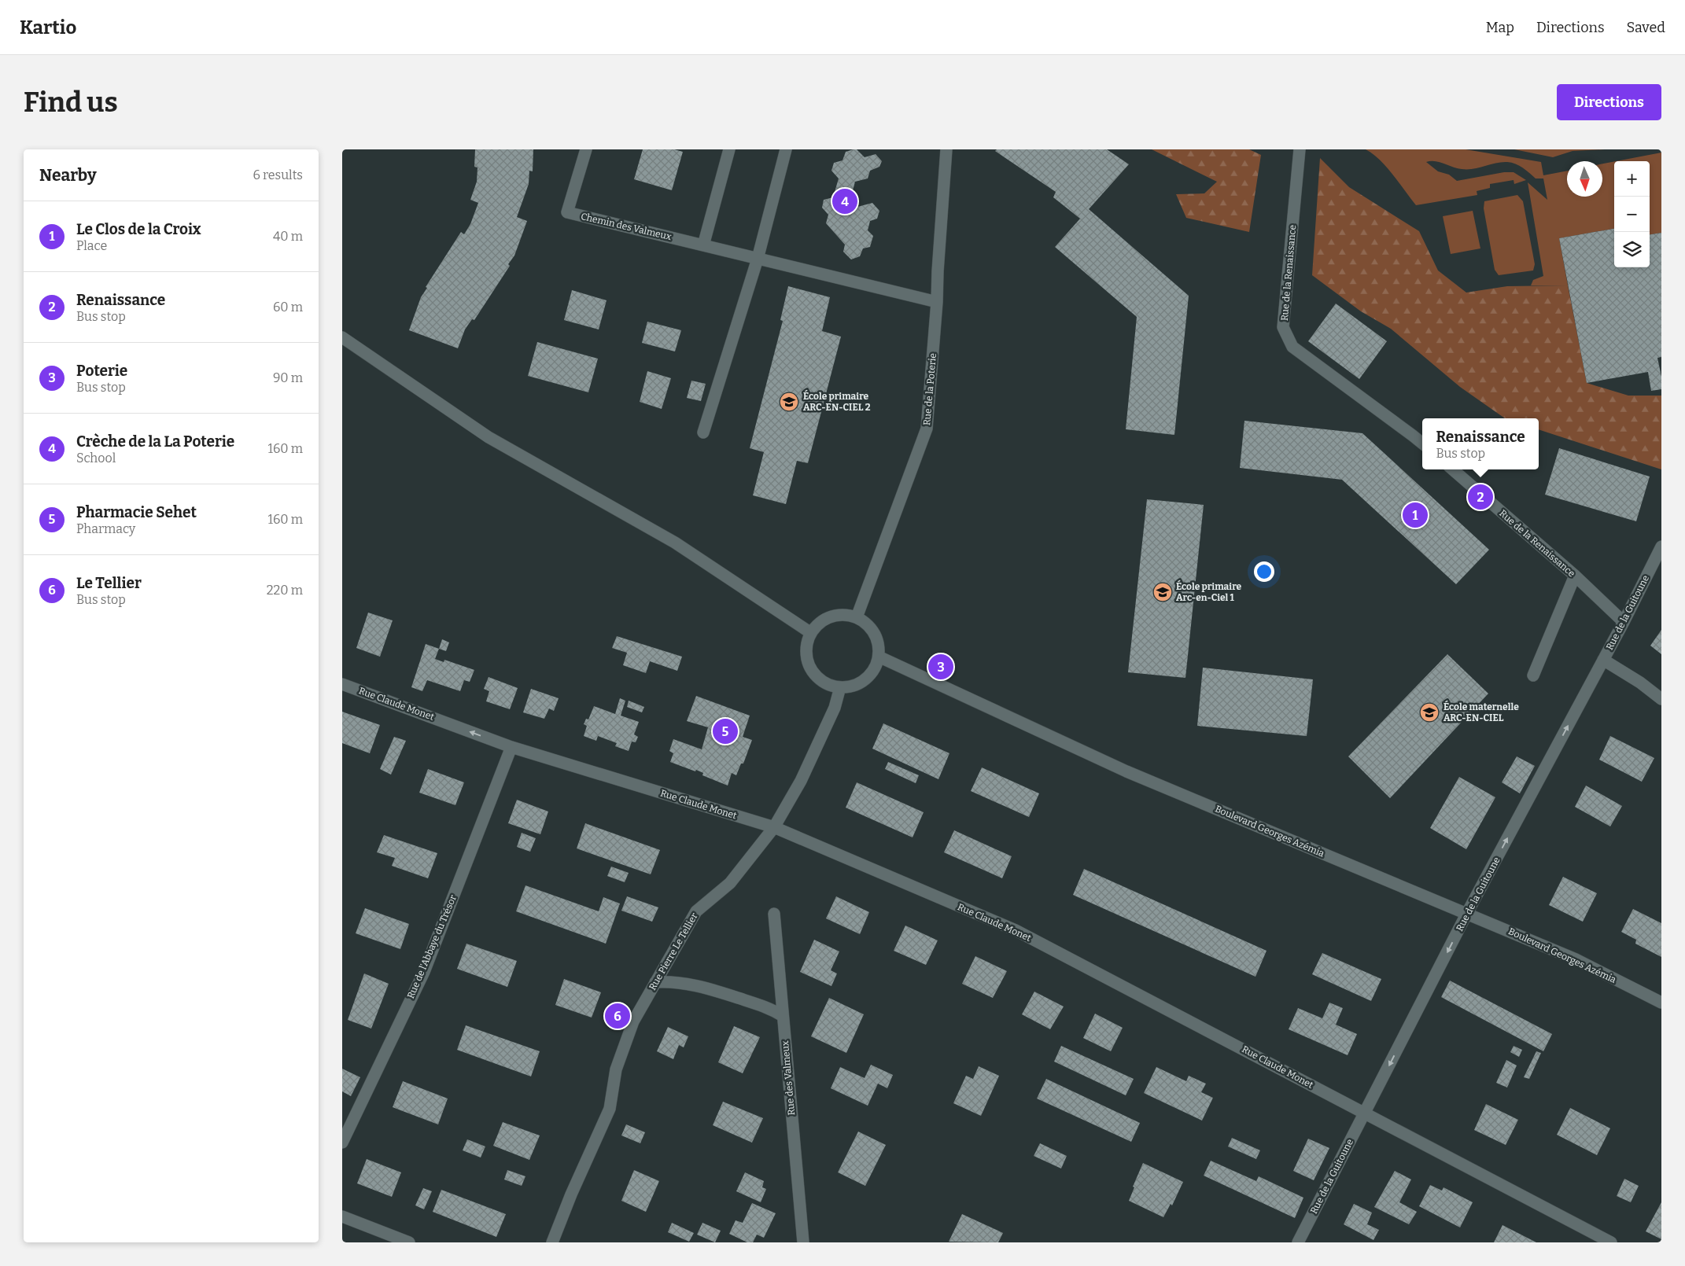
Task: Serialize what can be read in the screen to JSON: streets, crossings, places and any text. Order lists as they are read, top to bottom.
{
  "streets": {
    "street": [
      "Chemin des Valmeux",
      "Rue de la Renaissance",
      "Rue de la Poterie",
      "Rue de la Guitoune",
      "Rue Claude Monet",
      "Boulevard Georges Azémia",
      "Rue de l'Abbaye du Trésor",
      "Rue Pierre Le Tellier",
      "Rue des Valmeux"
    ]
  },
  "crossings": [
    ["Chemin des Valmeux", "Rue de la Poterie"],
    ["Rue de la Renaissance", "Rue de la Guitoune"],
    ["Rue de la Poterie", "Boulevard Georges Azémia"],
    ["Rue de la Poterie", "Rue Pierre Le Tellier"],
    ["Rue de la Guitoune", "Rue Claude Monet"],
    ["Rue de la Guitoune", "Boulevard Georges Azémia"],
    ["Rue Claude Monet", "Rue de l'Abbaye du Trésor"],
    ["Rue Claude Monet", "Rue Pierre Le Tellier"],
    ["Boulevard Georges Azémia", "Rue Pierre Le Tellier"]
  ],
  "places": {
    "school or university": ["École primaire ARC-EN-CIEL 2", "École primaire Arc-en-Ciel 1", "École maternelle ARC-EN-CIEL"]
  },
  "north": "bottom",
  "page": {
    "header": "Kartio",
    "nav": ["Map", "Directions", "Saved"],
    "buttons": "Directions",
    "title": "Find us",
    "heading": ["Nearby", "6 results"],
    "map_buttons": ["+", "−"],
    "pins": [
      "4",
      "2",
      "1",
      "3",
      "5",
      "6"
    ],
    "list": [
      {
        "mark": "1",
        "name": "Le Clos de la Croix",
        "note": "Place",
        "value": "40 m"
      },
      {
        "mark": "2",
        "name": "Renaissance",
        "note": "Bus stop",
        "value": "60 m"
      },
      {
        "mark": "3",
        "name": "Poterie",
        "note": "Bus stop",
        "value": "90 m"
      },
      {
        "mark": "4",
        "name": "Crèche de la La Poterie",
        "note": "School",
        "value": "160 m"
      },
      {
        "mark": "5",
        "name": "Pharmacie Sehet",
        "note": "Pharmacy",
        "value": "160 m"
      },
      {
        "mark": "6",
        "name": "Le Tellier",
        "note": "Bus stop",
        "value": "220 m"
      }
    ],
    "popup": ["Renaissance", "Bus stop"]
  }
}
